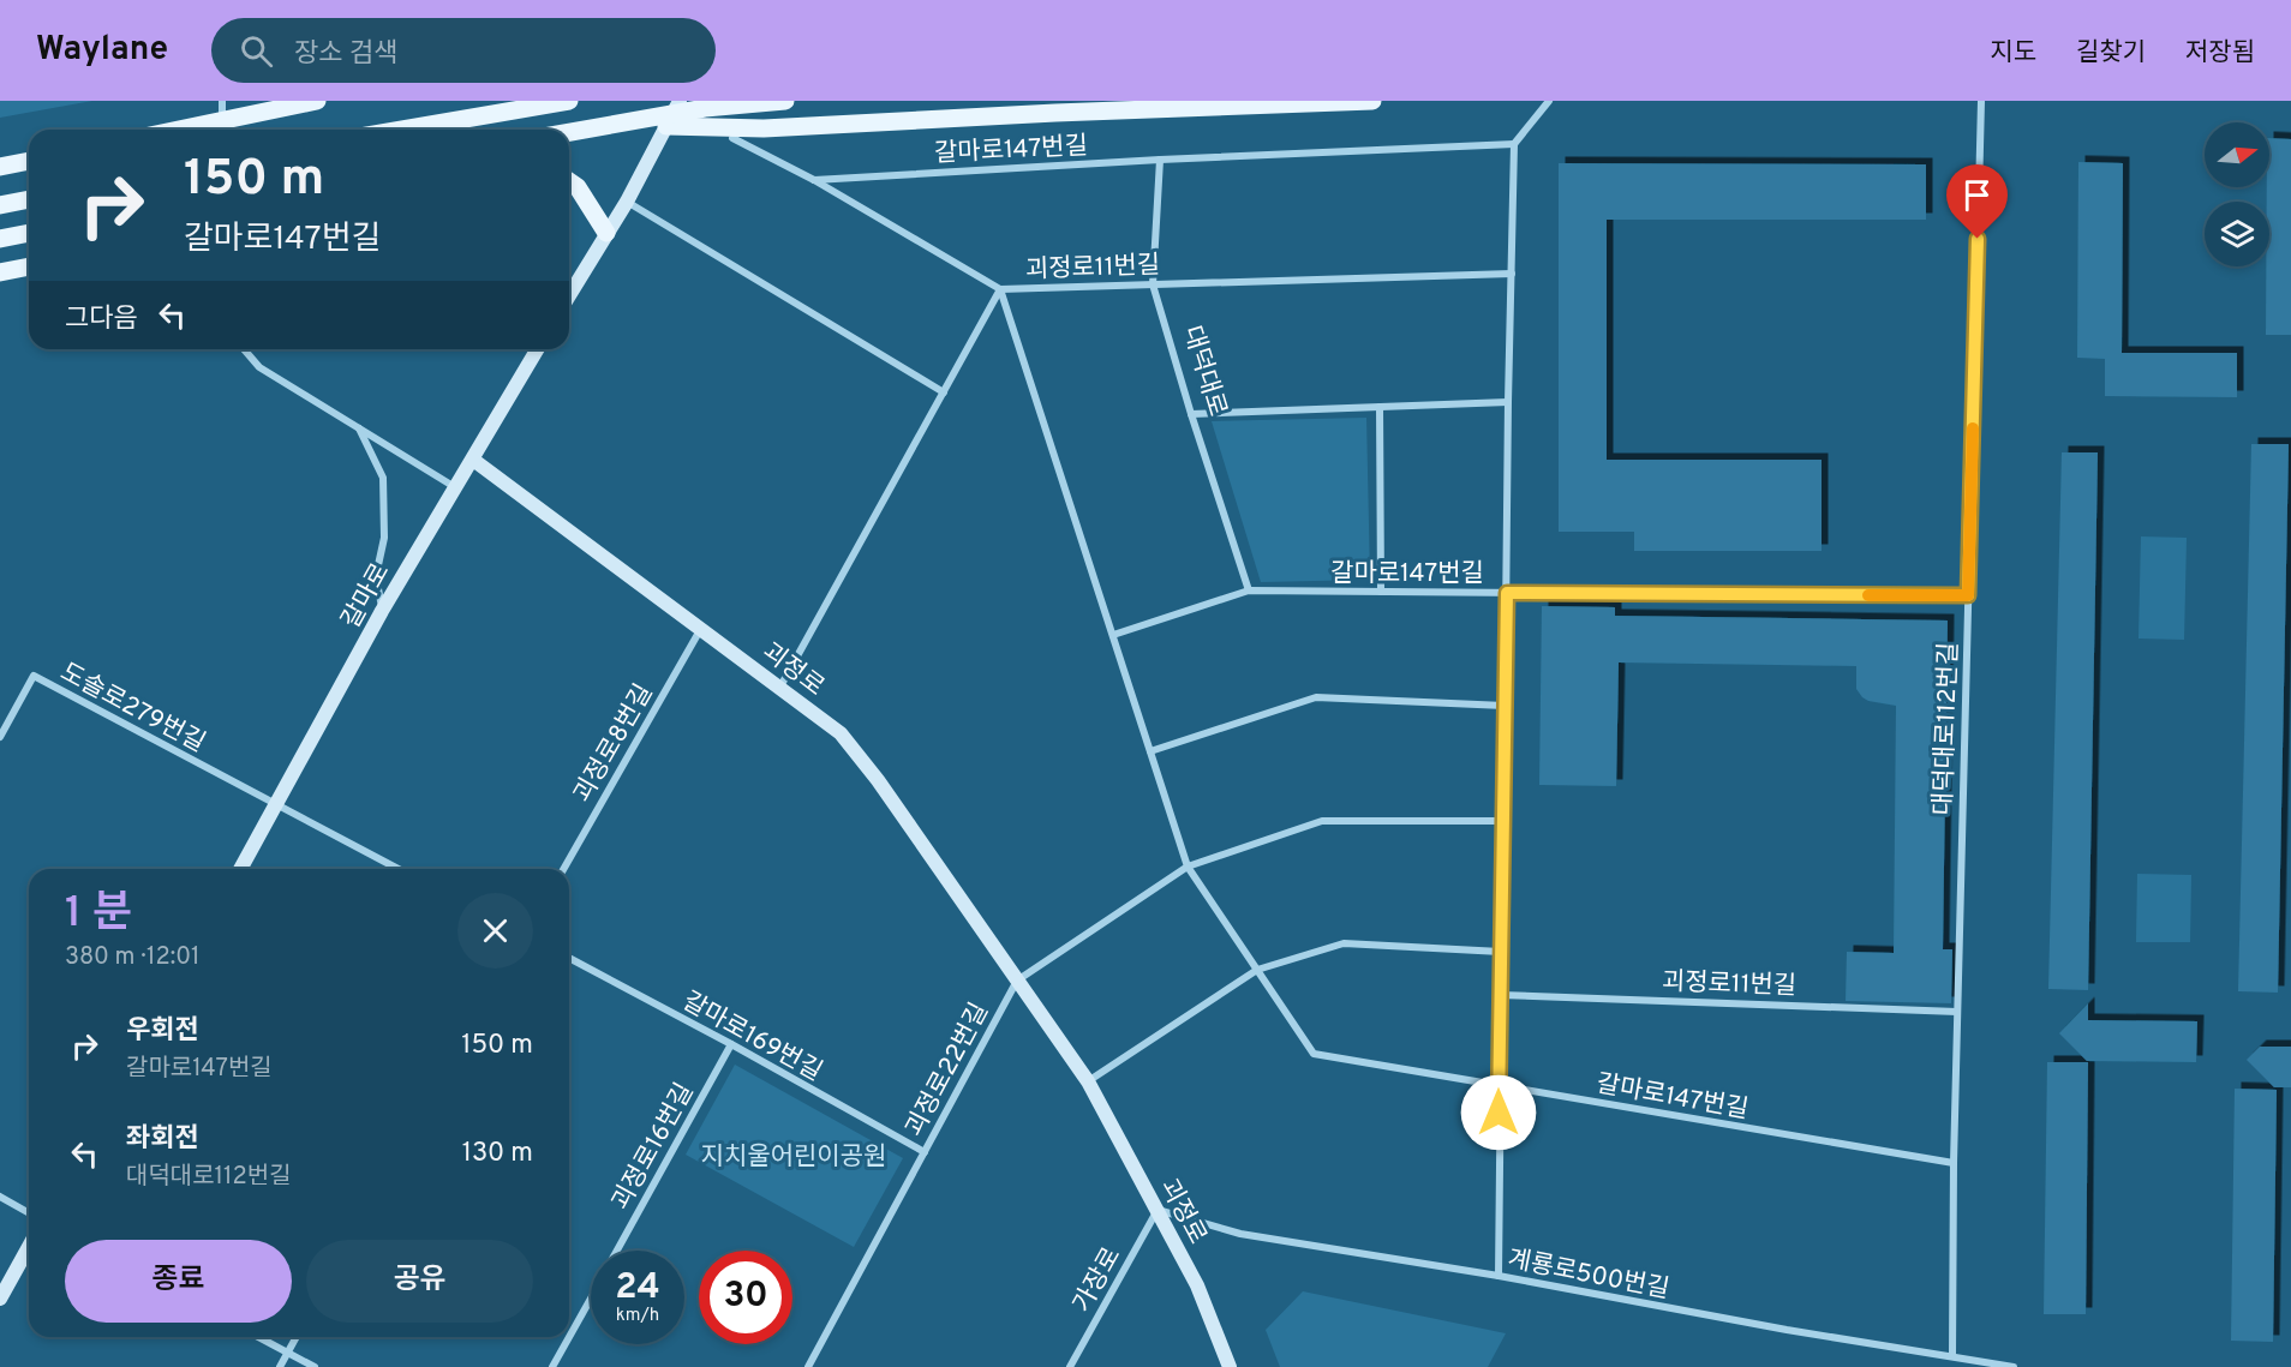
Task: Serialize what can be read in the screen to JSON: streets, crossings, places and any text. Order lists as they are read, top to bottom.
{
  "streets": {
    "main road": ["갈마로", "괴정로"],
    "street": [
      "갈마로147번길",
      "괴정로11번길",
      "대덕대로",
      "도솔로279번길",
      "대덕대로112번길",
      "괴정로8번길",
      "갈마로169번길",
      "괴정로22번길",
      "괴정로16번길",
      "계룡로500번길",
      "가장로"
    ]
  },
  "crossings": [
    ["갈마로147번길", "괴정로11번길"],
    ["갈마로147번길", "대덕대로"],
    ["갈마로147번길", "대덕대로112번길"],
    ["괴정로11번길", "대덕대로"],
    ["괴정로11번길", "괴정로"],
    ["괴정로11번길", "대덕대로112번길"],
    ["갈마로", "괴정로"],
    ["갈마로", "도솔로279번길"],
    ["괴정로", "괴정로8번길"],
    ["괴정로", "괴정로22번길"],
    ["괴정로", "계룡로500번길"],
    ["괴정로", "가장로"],
    ["대덕대로112번길", "계룡로500번길"],
    ["갈마로169번길", "괴정로22번길"],
    ["갈마로169번길", "괴정로16번길"],
    ["계룡로500번길", "가장로"]
  ],
  "parks": ["지치울어린이공원"],
  "north": "right",
  "page": {
    "header": "Waylane",
    "search": "장소 검색",
    "nav": ["지도", "길찾기", "저장됨"],
    "turn": ["150 m", "갈마로147번길"],
    "then": "그다음",
    "heading": ["1 분", "380 m · 12:01"],
    "list": [
      {
        "name": "우회전",
        "note": "갈마로147번길",
        "value": "150 m"
      },
      {
        "name": "좌회전",
        "note": "대덕대로112번길",
        "value": "130 m"
      }
    ],
    "buttons": ["종료", "공유"],
    "speed": "24 km/h",
    "limit": "30"
  }
}
